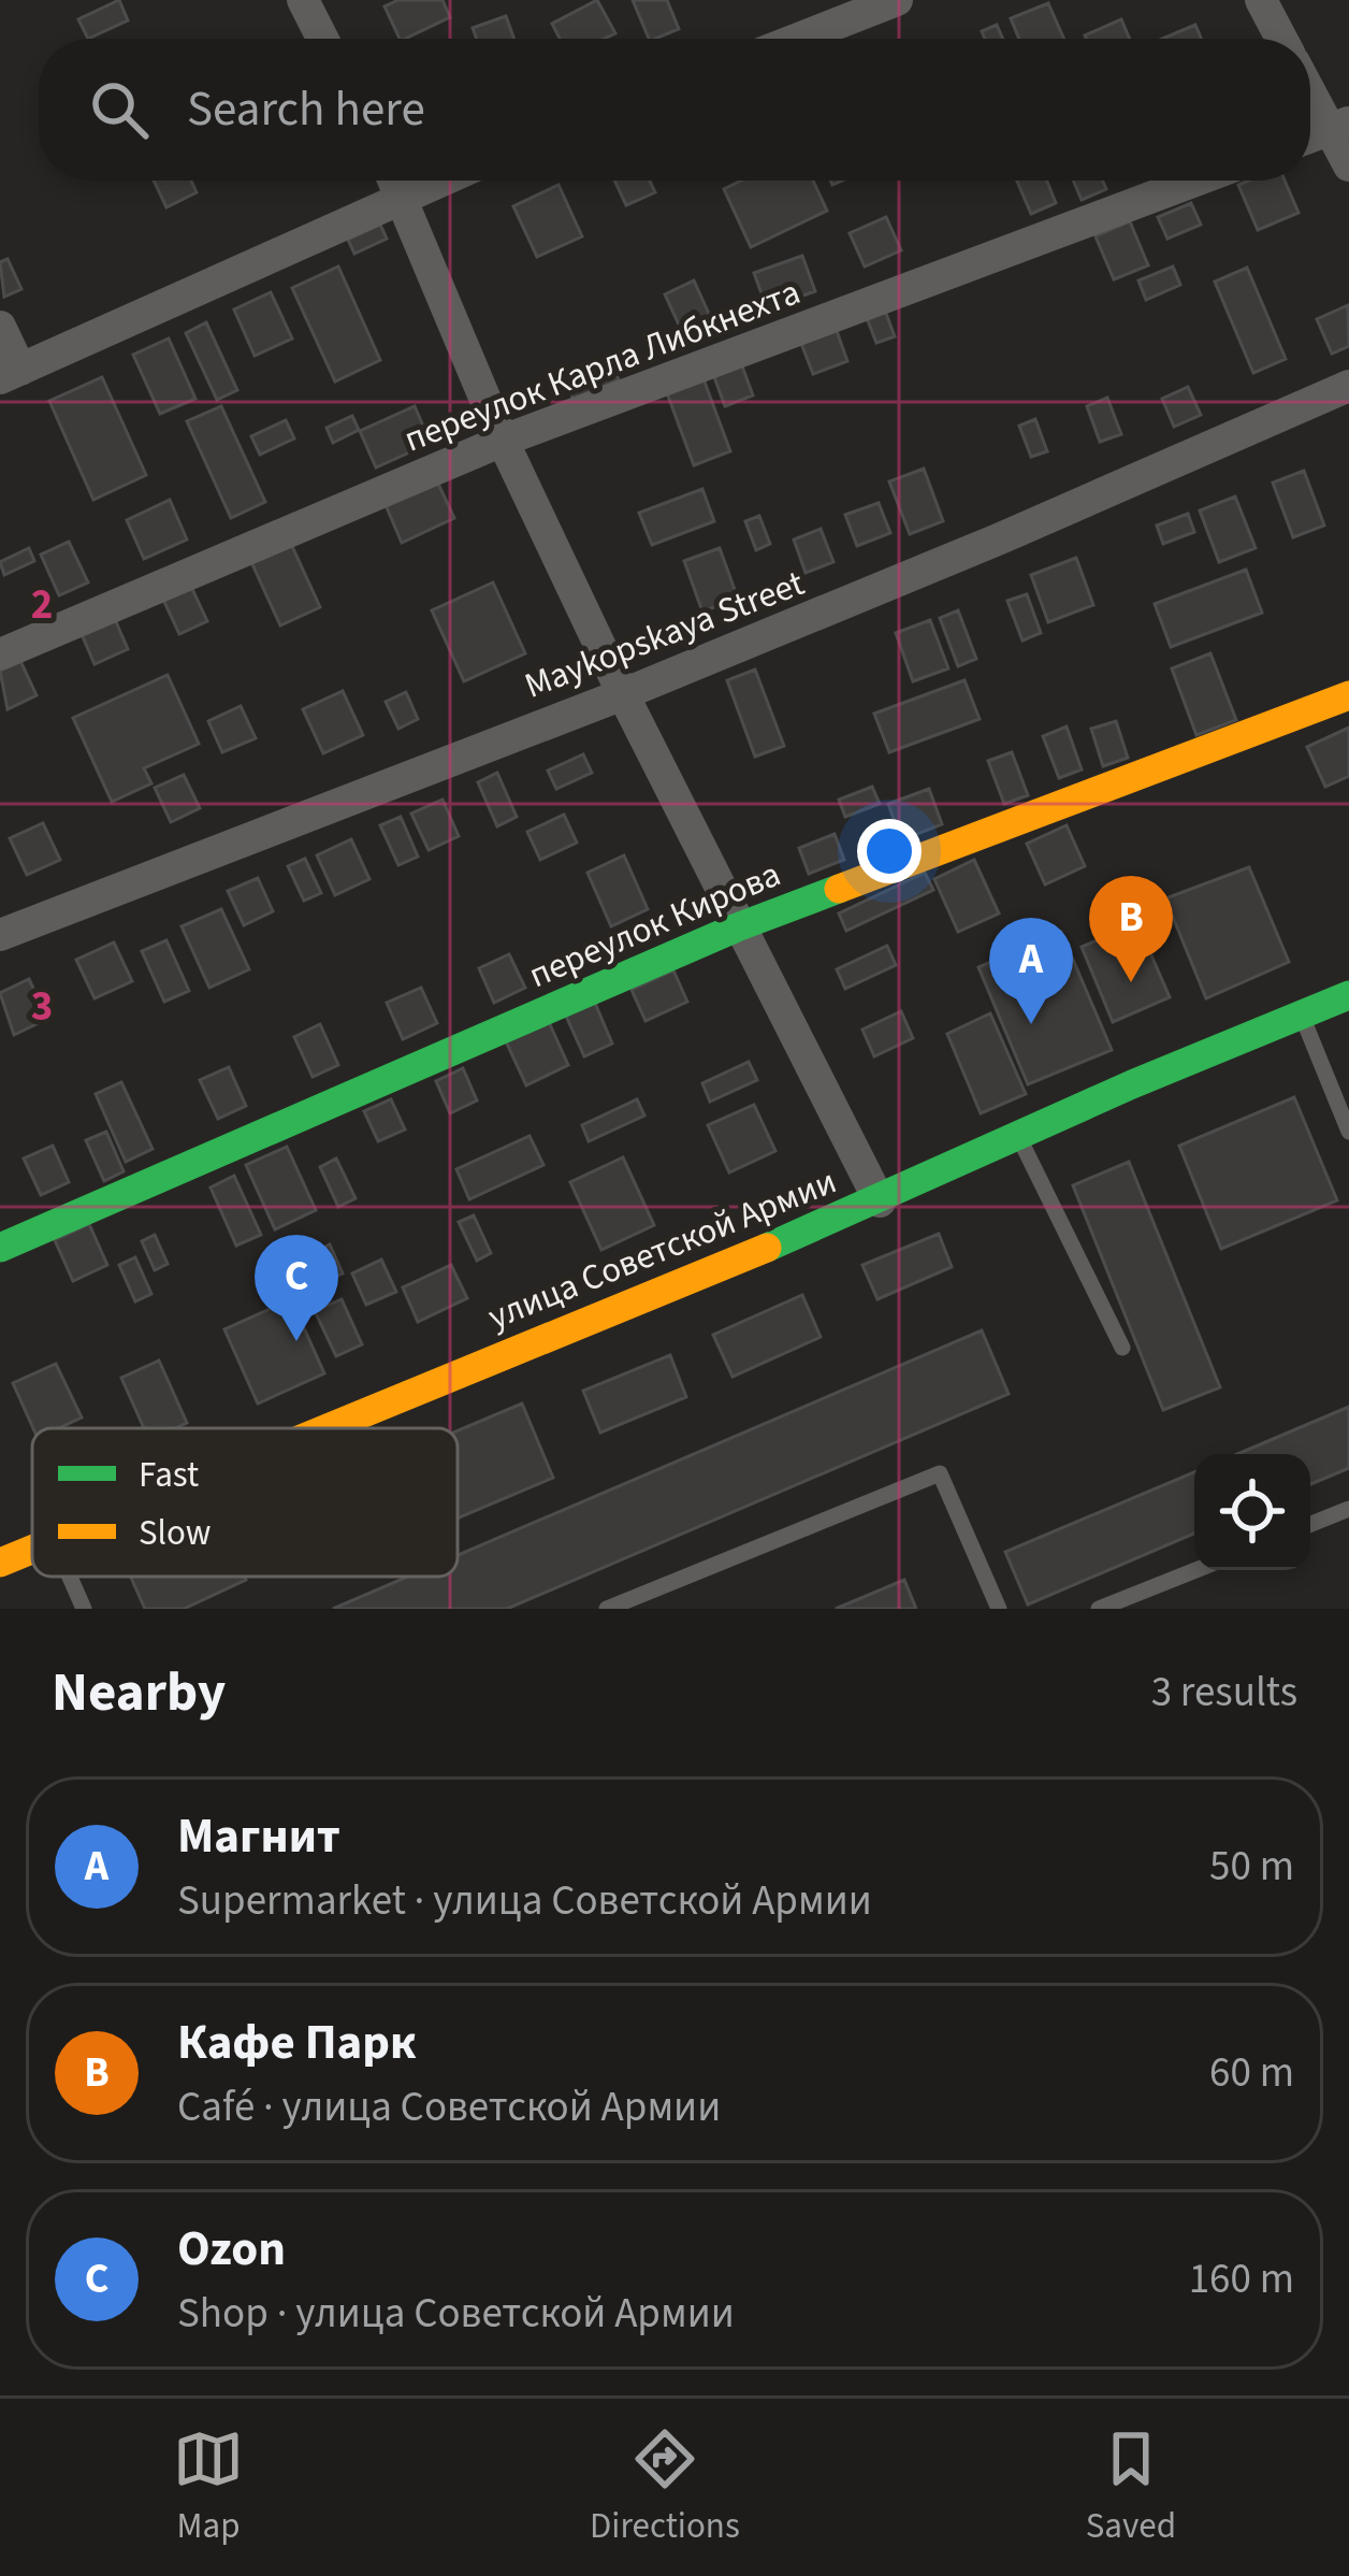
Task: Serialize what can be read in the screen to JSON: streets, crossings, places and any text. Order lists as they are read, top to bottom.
{
  "streets": {
    "main road": ["переулок Кирова", "улица Советской Армии"],
    "street": ["переулок Карла Либкнехта", "Maykopskaya Street"]
  },
  "legend": ["Fast", "Slow"],
  "page": {
    "search": "Search here",
    "pins": ["B", "A", "C"],
    "heading": ["Nearby", "3 results"],
    "list": [
      {
        "mark": "A",
        "name": "Магнит",
        "note": "Supermarket · улица Советской Армии",
        "value": "50 m"
      },
      {
        "mark": "B",
        "name": "Кафе Парк",
        "note": "Café · улица Советской Армии",
        "value": "60 m"
      },
      {
        "mark": "C",
        "name": "Ozon",
        "note": "Shop · улица Советской Армии",
        "value": "160 m"
      }
    ],
    "nav": ["Map", "Directions", "Saved"]
  },
  "grid": {
    "rows": ["2", "3"]
  }
}
